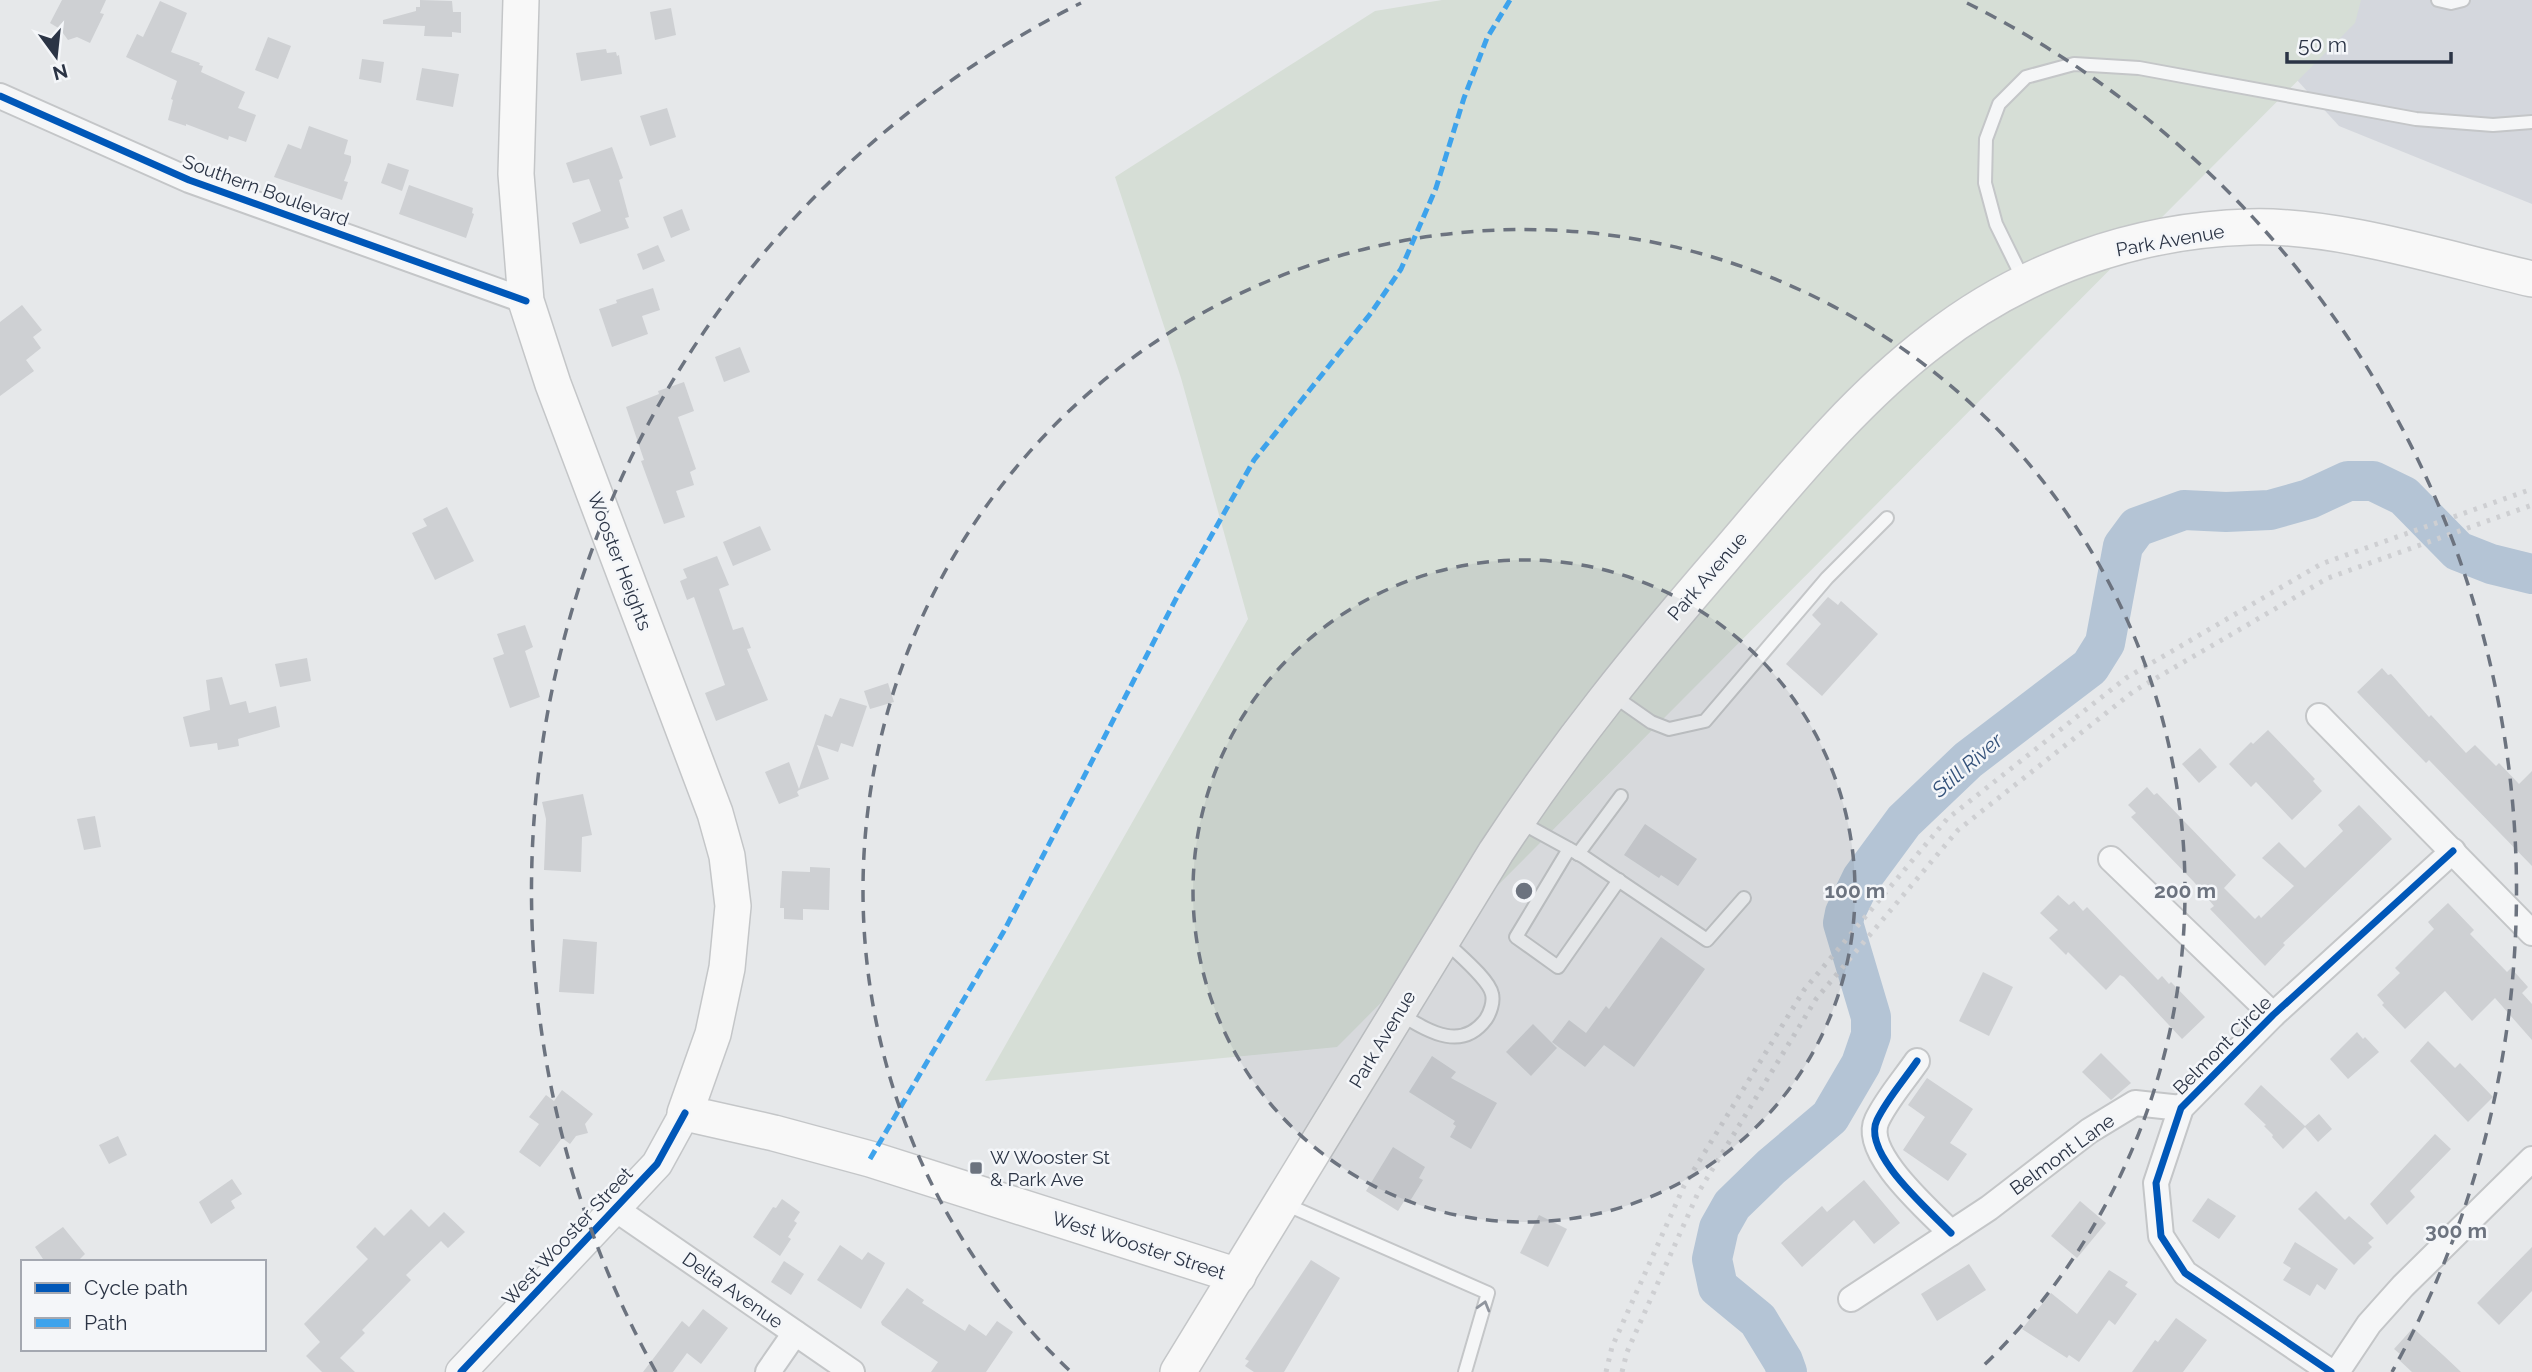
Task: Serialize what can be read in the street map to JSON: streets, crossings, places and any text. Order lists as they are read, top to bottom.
{
  "streets": {
    "main road": ["Park Avenue", "Wooster Heights", "West Wooster Street"],
    "street": [
      "Southern Boulevard",
      "Belmont Circle",
      "Belmont Lane",
      "Delta Avenue"
    ]
  },
  "crossings": [
    ["Southern Boulevard", "Wooster Heights"],
    ["Park Avenue", "West Wooster Street"],
    ["Wooster Heights", "West Wooster Street"],
    ["Belmont Circle", "Belmont Lane"],
    ["West Wooster Street", "Delta Avenue"]
  ],
  "water": ["Still River"],
  "places": {
    "transit": ["W Wooster St & Park Ave"]
  },
  "legend": ["Cycle path", "Path"],
  "scale_bar": "50 m",
  "north": "bottom",
  "rings": ["100 m", "200 m", "300 m"]
}
